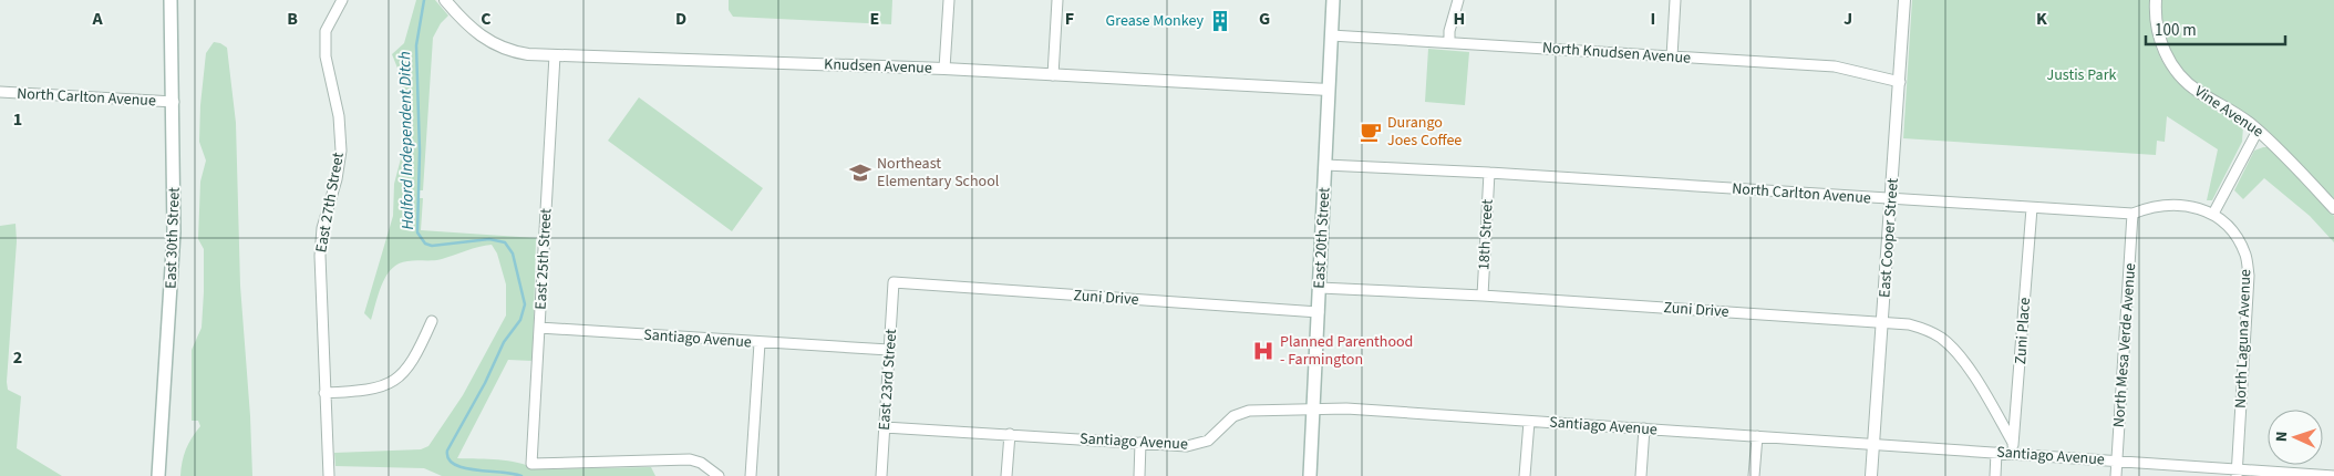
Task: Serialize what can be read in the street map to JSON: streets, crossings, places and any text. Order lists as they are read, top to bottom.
{
  "streets": {
    "main road": ["East 30th Street", "East 20th Street"],
    "street": [
      "North Knudsen Avenue",
      "Knudsen Avenue",
      "North Carlton Avenue",
      "Vine Avenue",
      "East 27th Street",
      "18th Street",
      "East Cooper Street",
      "East 25th Street",
      "Zuni Drive",
      "Zuni Place",
      "Santiago Avenue",
      "North Laguna Avenue",
      "North Mesa Verde Avenue",
      "East 23rd Street"
    ]
  },
  "crossings": [
    ["North Knudsen Avenue", "East 20th Street"],
    ["North Knudsen Avenue", "East Cooper Street"],
    ["Knudsen Avenue", "East 20th Street"],
    ["Knudsen Avenue", "East 25th Street"],
    ["North Carlton Avenue", "18th Street"],
    ["North Carlton Avenue", "East 30th Street"],
    ["North Carlton Avenue", "East 20th Street"],
    ["North Carlton Avenue", "East Cooper Street"],
    ["North Carlton Avenue", "Zuni Place"],
    ["North Carlton Avenue", "North Laguna Avenue"],
    ["North Carlton Avenue", "North Mesa Verde Avenue"],
    ["18th Street", "Zuni Drive"],
    ["East 20th Street", "Zuni Drive"],
    ["East 20th Street", "Santiago Avenue"],
    ["East Cooper Street", "Zuni Drive"],
    ["East Cooper Street", "Santiago Avenue"],
    ["East 25th Street", "Santiago Avenue"],
    ["Zuni Drive", "Zuni Place"],
    ["Zuni Drive", "East 23rd Street"],
    ["Zuni Place", "Santiago Avenue"],
    ["Santiago Avenue", "North Laguna Avenue"],
    ["Santiago Avenue", "North Mesa Verde Avenue"],
    ["Santiago Avenue", "East 23rd Street"]
  ],
  "water": ["Halford Independent Ditch"],
  "parks": ["Justis Park"],
  "places": {
    "building": ["Grease Monkey"],
    "cafe": ["Durango Joes Coffee"],
    "school or university": ["Northeast Elementary School"],
    "hospital": ["Planned Parenthood - Farmington"]
  },
  "scale_bar": "100 m",
  "north": "left",
  "grid": {
    "columns": [
      "A",
      "B",
      "C",
      "D",
      "E",
      "F",
      "G",
      "H",
      "I",
      "J",
      "K"
    ],
    "rows": ["1", "2"]
  }
}
